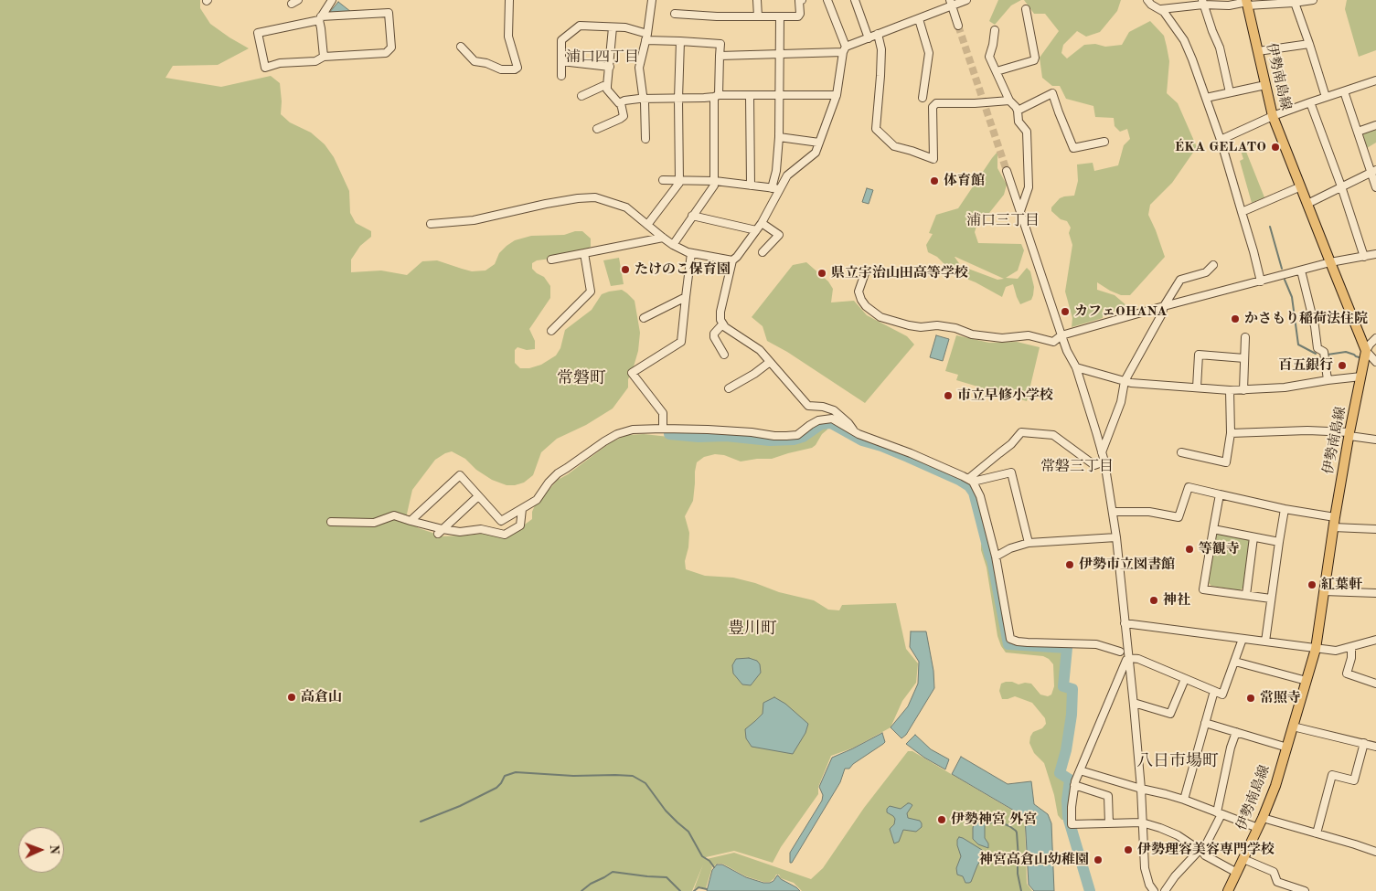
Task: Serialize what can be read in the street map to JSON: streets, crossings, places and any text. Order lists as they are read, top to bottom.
{
  "streets": {
    "main road": ["伊勢南島線"]
  },
  "districts": [
    "浦口四丁目",
    "浦口三丁目",
    "常磐町",
    "常磐三丁目",
    "豊川町",
    "八日市場町"
  ],
  "places": [
    "ÉKA GELATO",
    "体育館",
    "たけのこ保育園",
    "県立宇治山田高等学校",
    "カフェOHANA",
    "かさもり稲荷法住院",
    "百五銀行",
    "市立早修小学校",
    "等観寺",
    "伊勢市立図書館",
    "紅葉軒",
    "神社",
    "高倉山",
    "常照寺",
    "伊勢神宮 外宮",
    "伊勢理容美容専門学校",
    "神宮高倉山幼稚園"
  ],
  "north": "right"
}
